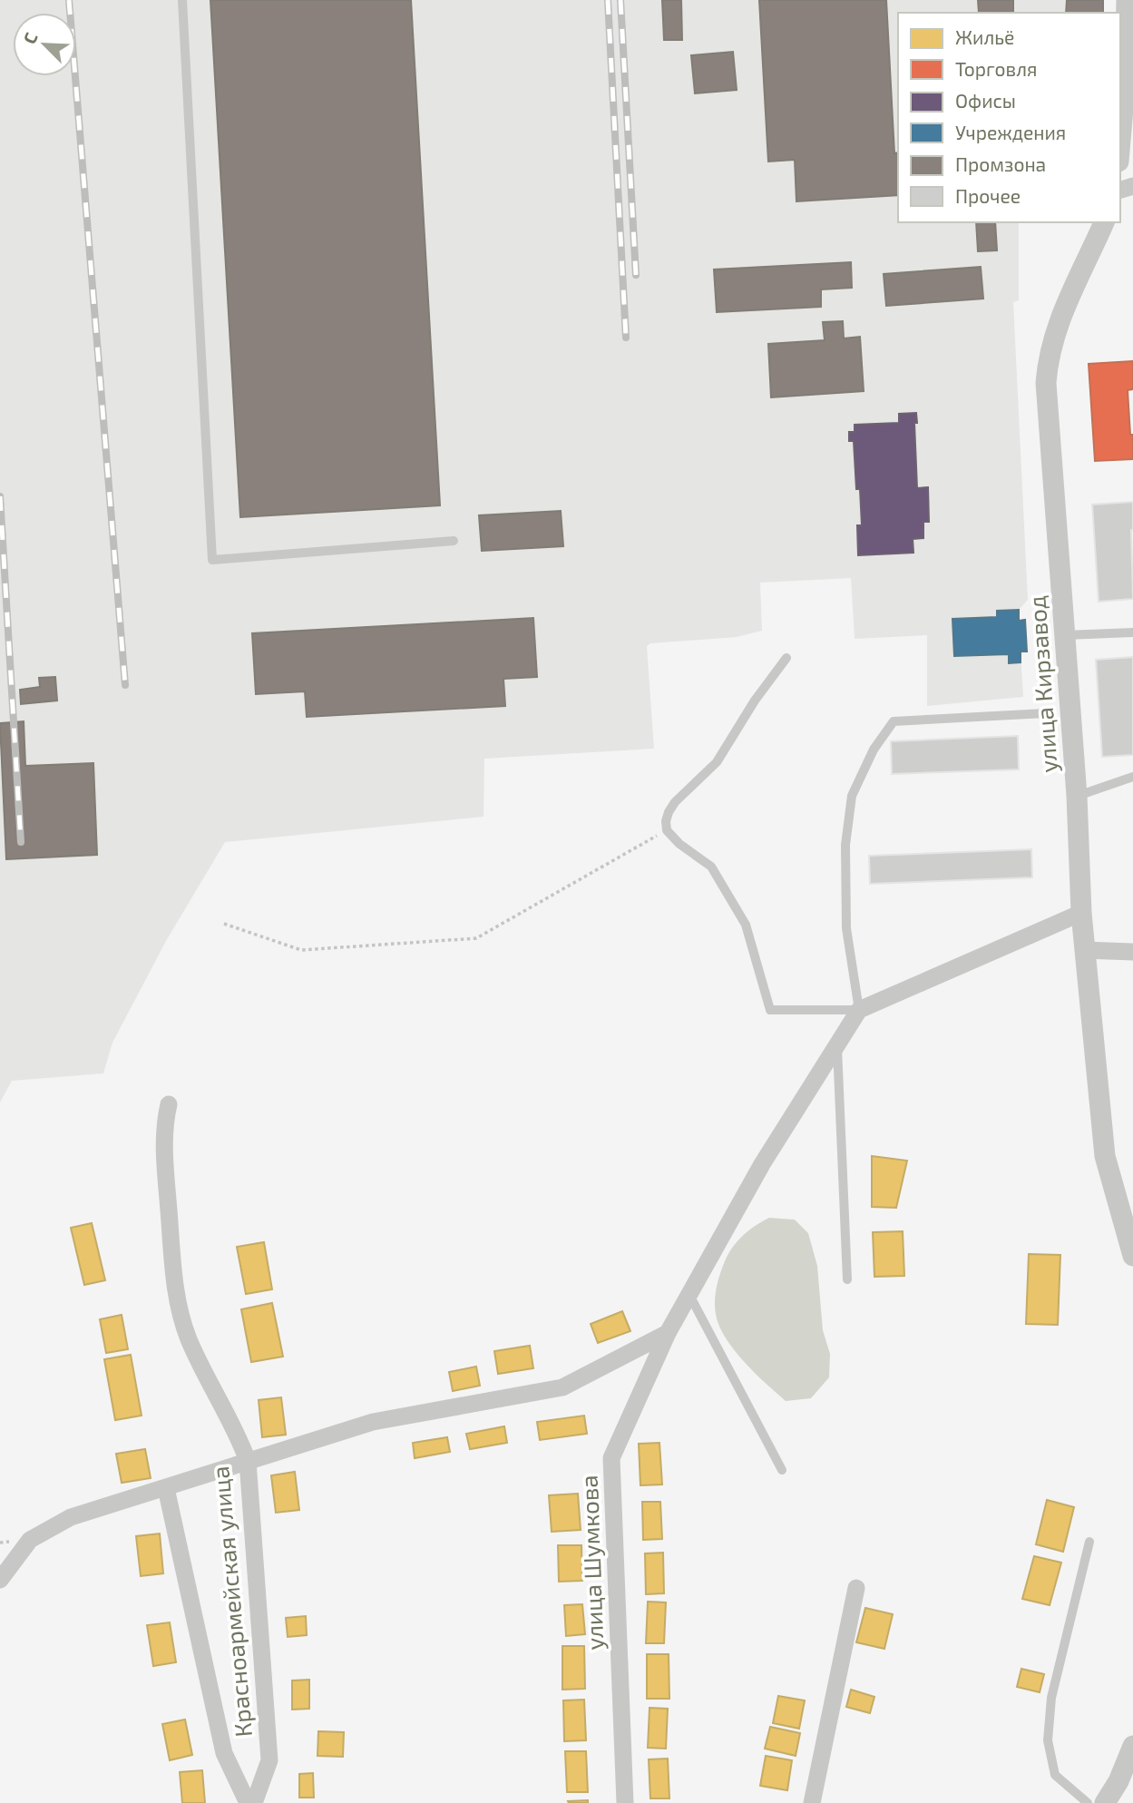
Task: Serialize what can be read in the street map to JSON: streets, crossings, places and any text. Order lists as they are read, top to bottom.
{
  "streets": {
    "street": ["улица Кирзавод", "улица Шумкова", "Красноармейская улица"]
  },
  "legend": [
    "Жильё",
    "Торговля",
    "Офисы",
    "Учреждения",
    "Промзона",
    "Прочее"
  ],
  "north": "top left"
}
